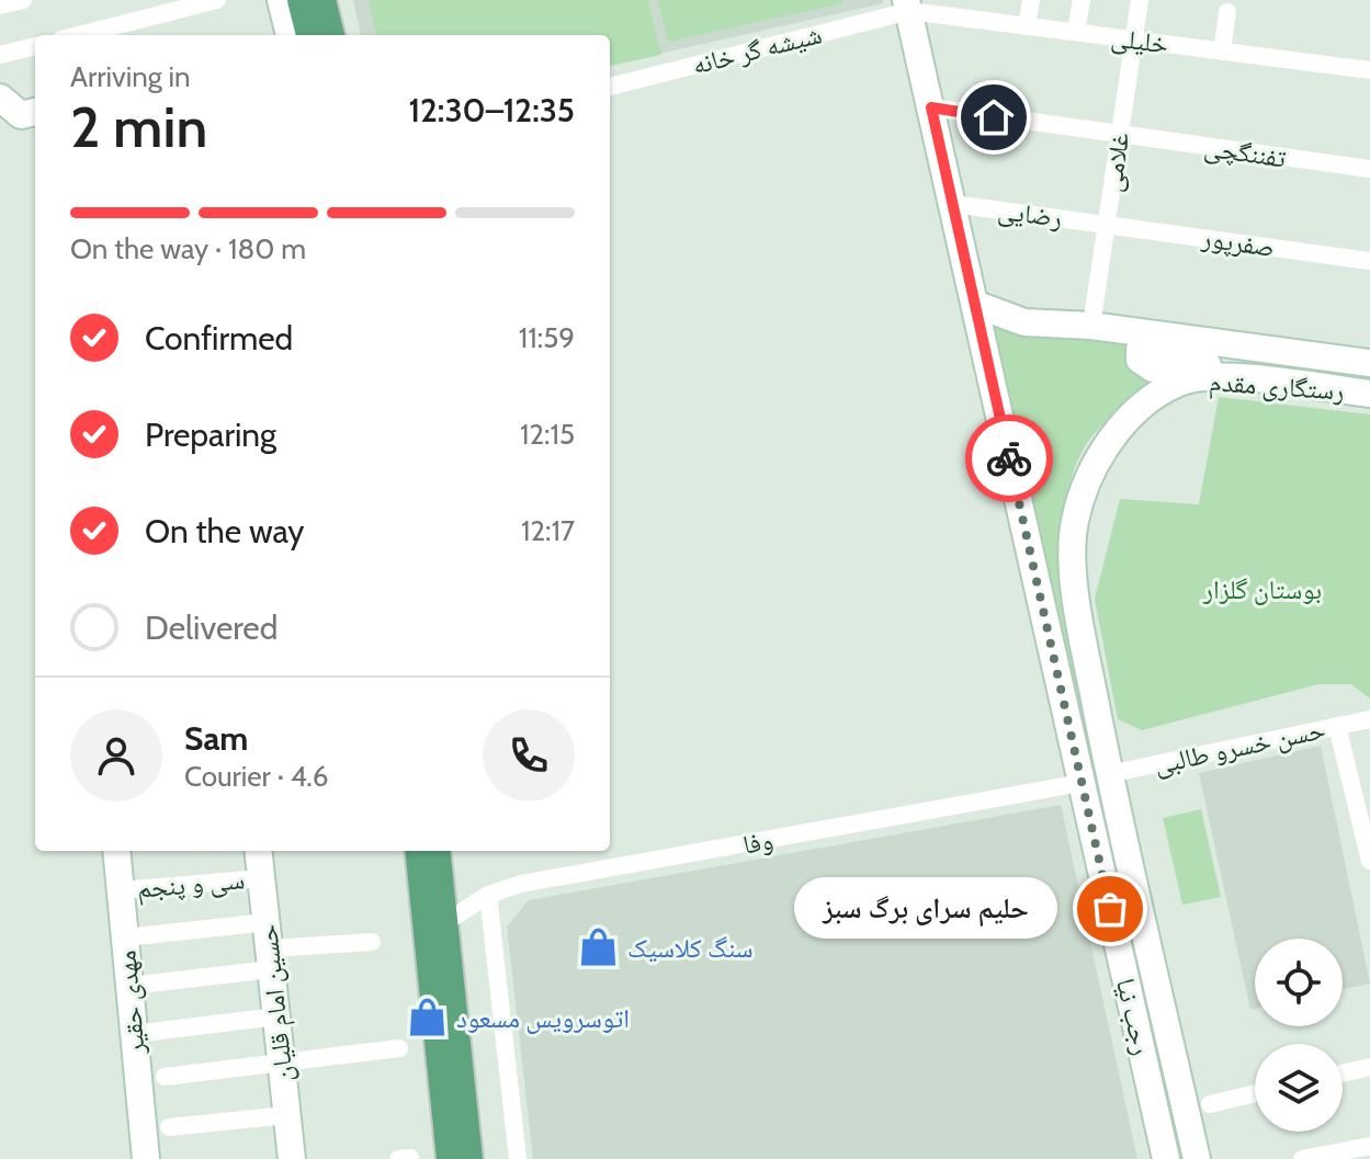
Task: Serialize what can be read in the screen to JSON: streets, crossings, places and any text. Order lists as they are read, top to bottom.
{
  "streets": {
    "main road": [
      "رستگاری مقدم",
      "مهدی حقیر",
      "حسین امام قلیان",
      "رجب نیا"
    ],
    "street": [
      "خلیلی",
      "شیشه گر خانه",
      "تفننگچی",
      "غلامی",
      "رضایی",
      "صفرپور",
      "حسن خسرو طالبی",
      "وفا",
      "سی و پنجم"
    ]
  },
  "crossings": [
    ["خلیلی", "شیشه گر خانه"],
    ["خلیلی", "غلامی"],
    ["خلیلی", "رجب نیا"],
    ["شیشه گر خانه", "رجب نیا"],
    ["تفننگچی", "غلامی"],
    ["تفننگچی", "رجب نیا"],
    ["غلامی", "رضایی"],
    ["غلامی", "صفرپور"],
    ["غلامی", "رستگاری مقدم"],
    ["رضایی", "صفرپور"],
    ["رضایی", "رجب نیا"],
    ["رستگاری مقدم", "رجب نیا"],
    ["حسن خسرو طالبی", "رجب نیا"],
    ["وفا", "رجب نیا"],
    ["سی و پنجم", "مهدی حقیر"],
    ["سی و پنجم", "حسین امام قلیان"]
  ],
  "parks": ["بوستان گلزار"],
  "places": {
    "other": ["حلیم سرای برگ سبز"],
    "shop": ["سنگ کلاسیک", "اتوسرویس مسعود"]
  },
  "page": {
    "heading": ["2 min", "Arriving in", "12:30–12:35"],
    "panel": ["Sam", "Courier · 4.6"],
    "bar": "On the way · 180 m",
    "list": [
      ["Confirmed", "11:59"],
      ["Preparing", "12:15"],
      ["On the way", "12:17"],
      "Delivered"
    ],
    "bubble": "حلیم سرای برگ سبز"
  }
}
